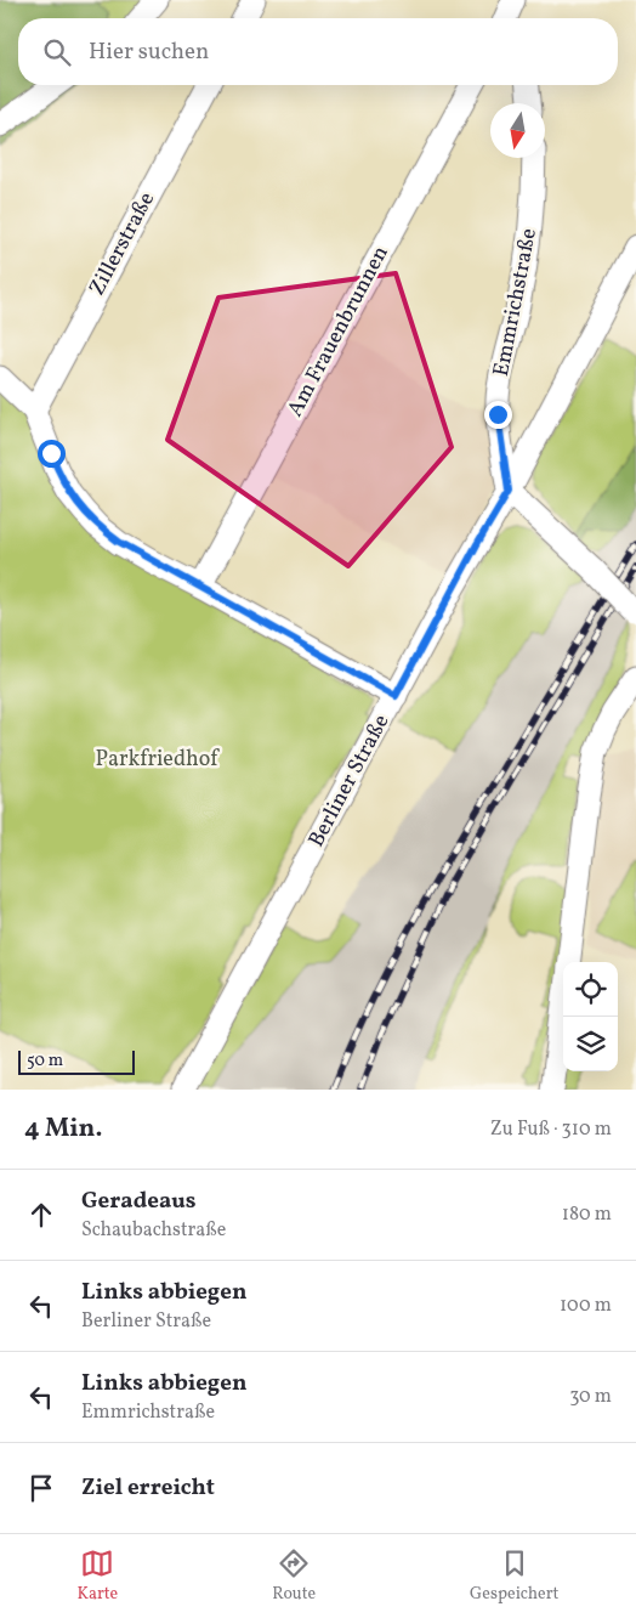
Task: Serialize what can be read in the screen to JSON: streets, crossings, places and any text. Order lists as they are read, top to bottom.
{
  "streets": {
    "street": [
      "Zillerstraße",
      "Emmrichstraße",
      "Am Frauenbrunnen",
      "Berliner Straße"
    ]
  },
  "crossings": [
    ["Emmrichstraße", "Berliner Straße"]
  ],
  "parks": ["Parkfriedhof"],
  "scale_bar": "50 m",
  "north": "bottom",
  "page": {
    "search": "Hier suchen",
    "scale": "50 m",
    "heading": ["4 Min.", "Zu Fuß · 310 m"],
    "list": [
      ["Geradeaus", "Schaubachstraße", "180 m"],
      ["Links abbiegen", "Berliner Straße", "100 m"],
      ["Links abbiegen", "Emmrichstraße", "30 m"],
      "Ziel erreicht"
    ],
    "nav": ["Karte", "Route", "Gespeichert"]
  }
}
